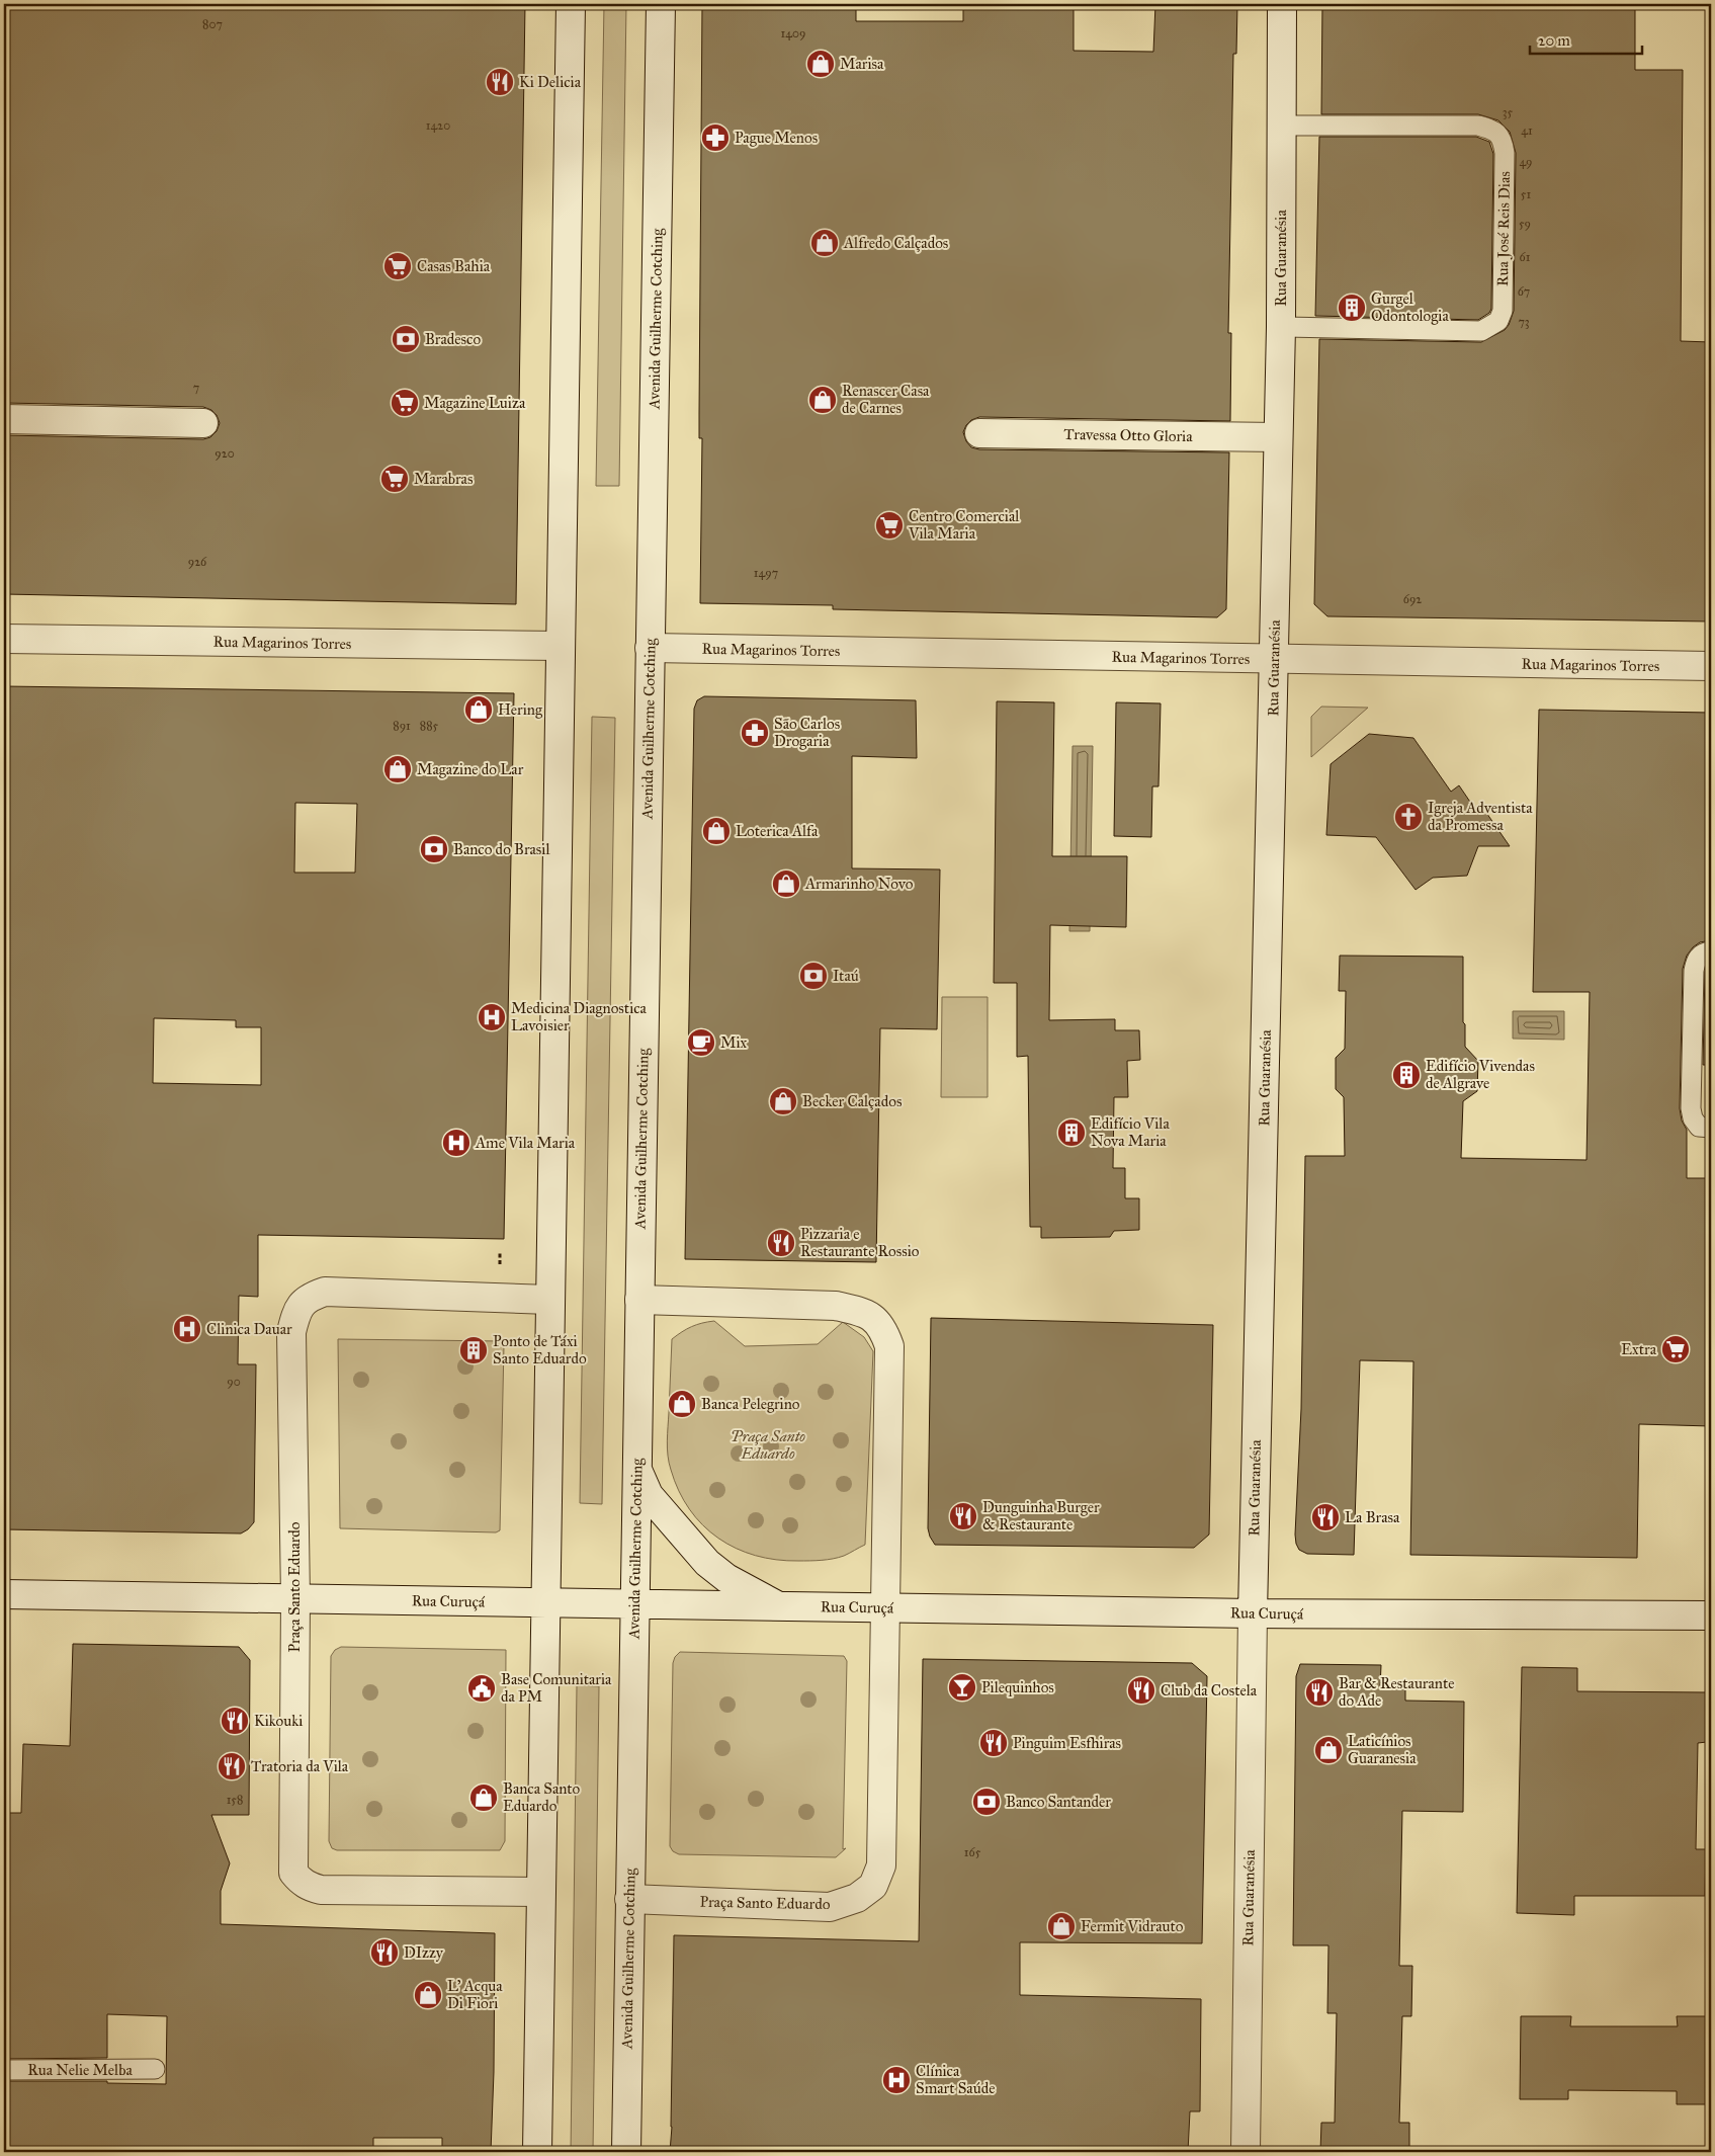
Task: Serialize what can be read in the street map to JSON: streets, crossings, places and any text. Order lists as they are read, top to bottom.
{
  "streets": {
    "street": [
      "Rua Guaranésia",
      "Avenida Guilherme Cotching",
      "Travessa Otto Gloria",
      "Rua Magarinos Torres",
      "Praça Santo Eduardo",
      "Rua Curuçá"
    ],
    "lane": ["Rua José Reis Dias", "Rua Nelie Melba"]
  },
  "crossings": [
    ["Rua José Reis Dias", "Rua Guaranésia"],
    ["Rua Guaranésia", "Travessa Otto Gloria"],
    ["Rua Guaranésia", "Rua Magarinos Torres"],
    ["Rua Guaranésia", "Rua Curuçá"],
    ["Avenida Guilherme Cotching", "Rua Magarinos Torres"],
    ["Avenida Guilherme Cotching", "Praça Santo Eduardo"],
    ["Avenida Guilherme Cotching", "Rua Curuçá"],
    ["Praça Santo Eduardo", "Rua Curuçá"]
  ],
  "parks": ["Praça Santo Eduardo"],
  "places": {
    "shop": [
      "Marisa",
      "Alfredo Calçados",
      "Renascer Casa de Carnes",
      "Hering",
      "Magazine do Lar",
      "Loterica Alfa",
      "Armarinho Novo",
      "Becker Calçados",
      "Banca Pelegrino",
      "Laticínios Guaranesia",
      "Banca Santo Eduardo",
      "Fermit Vidrauto",
      "L' Acqua Di Fiori"
    ],
    "restaurant": [
      "Ki Delicia",
      "Pizzaria e Restaurante Rossio",
      "Dunguinha Burger & Restaurante",
      "La Brasa",
      "Club da Costela",
      "Bar & Restaurante do Ade",
      "Kikouki",
      "Pinguim Esfhiras",
      "Tratoria da Vila",
      "DIzzy"
    ],
    "pharmacy": ["Pague Menos", "São Carlos Drogaria"],
    "supermarket": [
      "Casas Bahia",
      "Magazine Luiza",
      "Marabras",
      "Centro Comercial Vila Maria",
      "Extra"
    ],
    "building": [
      "Gurgel Odontologia",
      "Edifício Vivendas de Algrave",
      "Edifício Vila Nova Maria",
      "Ponto de Táxi Santo Eduardo"
    ],
    "bank": [
      "Bradesco",
      "Banco do Brasil",
      "Itaú",
      "Banco Santander"
    ],
    "church": ["Igreja Adventista da Promessa"],
    "hospital": [
      "Medicina Diagnostica Lavoisier",
      "Ame Vila Maria",
      "Clinica Dauar",
      "Clínica Smart Saúde"
    ],
    "cafe": ["Mix"],
    "bar": ["Pilequinhos"],
    "public building": ["Base Comunitaria da PM"]
  },
  "house_numbers": [
    "807",
    "1409",
    "35",
    "1420",
    "41",
    "49",
    "51",
    "59",
    "61",
    "67",
    "73",
    "7",
    "920",
    "926",
    "1497",
    "692",
    "891",
    "885",
    "90",
    "158",
    "165"
  ],
  "scale_bar": "20 m"
}
